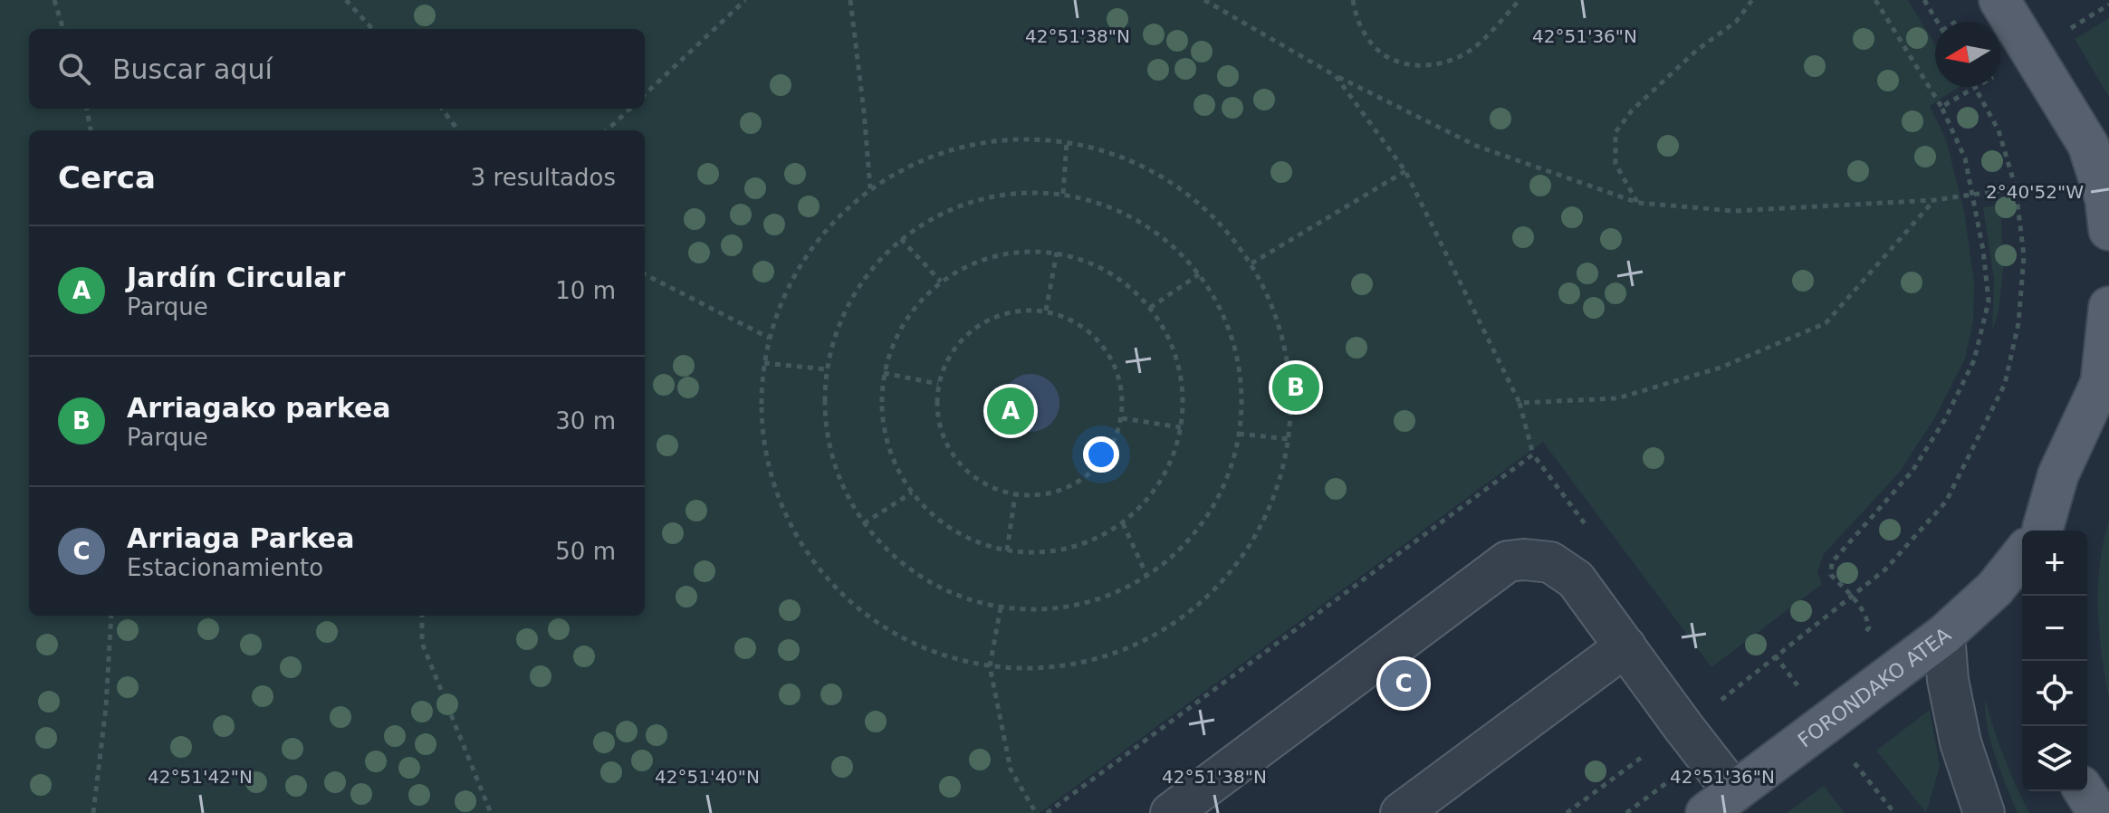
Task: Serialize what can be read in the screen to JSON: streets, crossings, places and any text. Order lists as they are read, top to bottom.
{
  "streets": {
    "main road": ["FORONDAKO ATEA"]
  },
  "north": "left",
  "page": {
    "search": "Buscar aquí",
    "heading": ["Cerca", "3 resultados"],
    "list": [
      {
        "mark": "A",
        "name": "Jardín Circular",
        "note": "Parque",
        "value": "10 m"
      },
      {
        "mark": "B",
        "name": "Arriagako parkea",
        "note": "Parque",
        "value": "30 m"
      },
      {
        "mark": "C",
        "name": "Arriaga Parkea",
        "note": "Estacionamiento",
        "value": "50 m"
      }
    ],
    "pins": ["B", "A", "C"],
    "map_buttons": ["+", "−"]
  },
  "coordinates": [
    "42°51'38\"N",
    "42°51'36\"N",
    "2°40'52\"W",
    "42°51'42\"N",
    "42°51'40\"N"
  ]
}
